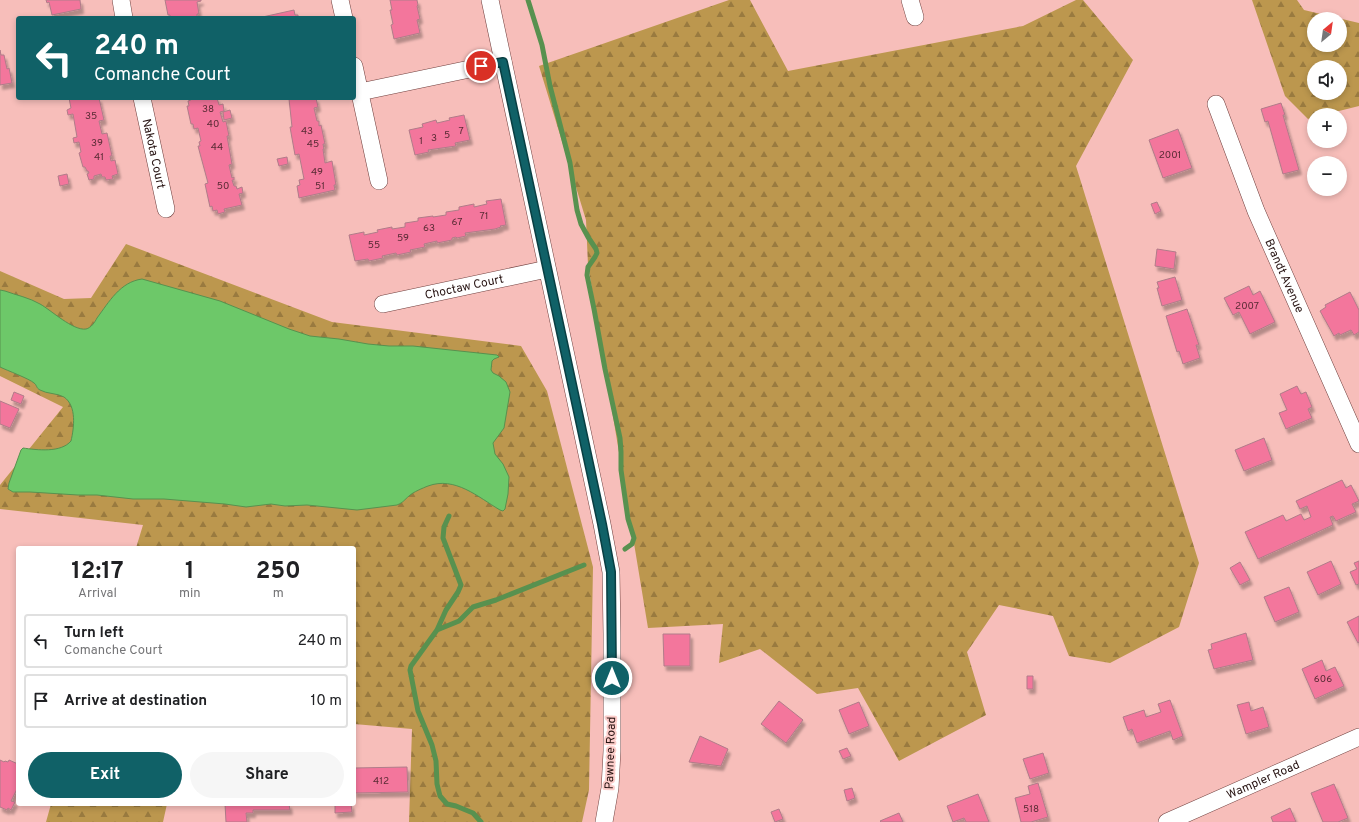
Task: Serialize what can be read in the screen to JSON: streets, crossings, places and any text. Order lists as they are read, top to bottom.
{
  "streets": {
    "street": [
      "Nakota Court",
      "Brandt Avenue",
      "Choctaw Court",
      "Pawnee Road",
      "Wampler Road"
    ]
  },
  "crossings": [
    ["Choctaw Court", "Pawnee Road"]
  ],
  "house_numbers": [
    "38",
    "35",
    "40",
    "43",
    "7",
    "5",
    "3",
    "1",
    "39",
    "45",
    "44",
    "2001",
    "41",
    "49",
    "50",
    "51",
    "71",
    "67",
    "63",
    "59",
    "55",
    "2007",
    "606",
    "412",
    "518"
  ],
  "north": "top right",
  "page": {
    "map_buttons": ["+", "−"],
    "turn": ["240 m", "Comanche Court"],
    "eta": [
      "12:17",
      "Arrival",
      "1",
      "min",
      "250",
      "m"
    ],
    "list": [
      {
        "name": "Turn left",
        "note": "Comanche Court",
        "value": "240 m"
      },
      {
        "name": "Arrive at destination",
        "value": "10 m"
      }
    ],
    "buttons": ["Exit", "Share"]
  }
}
